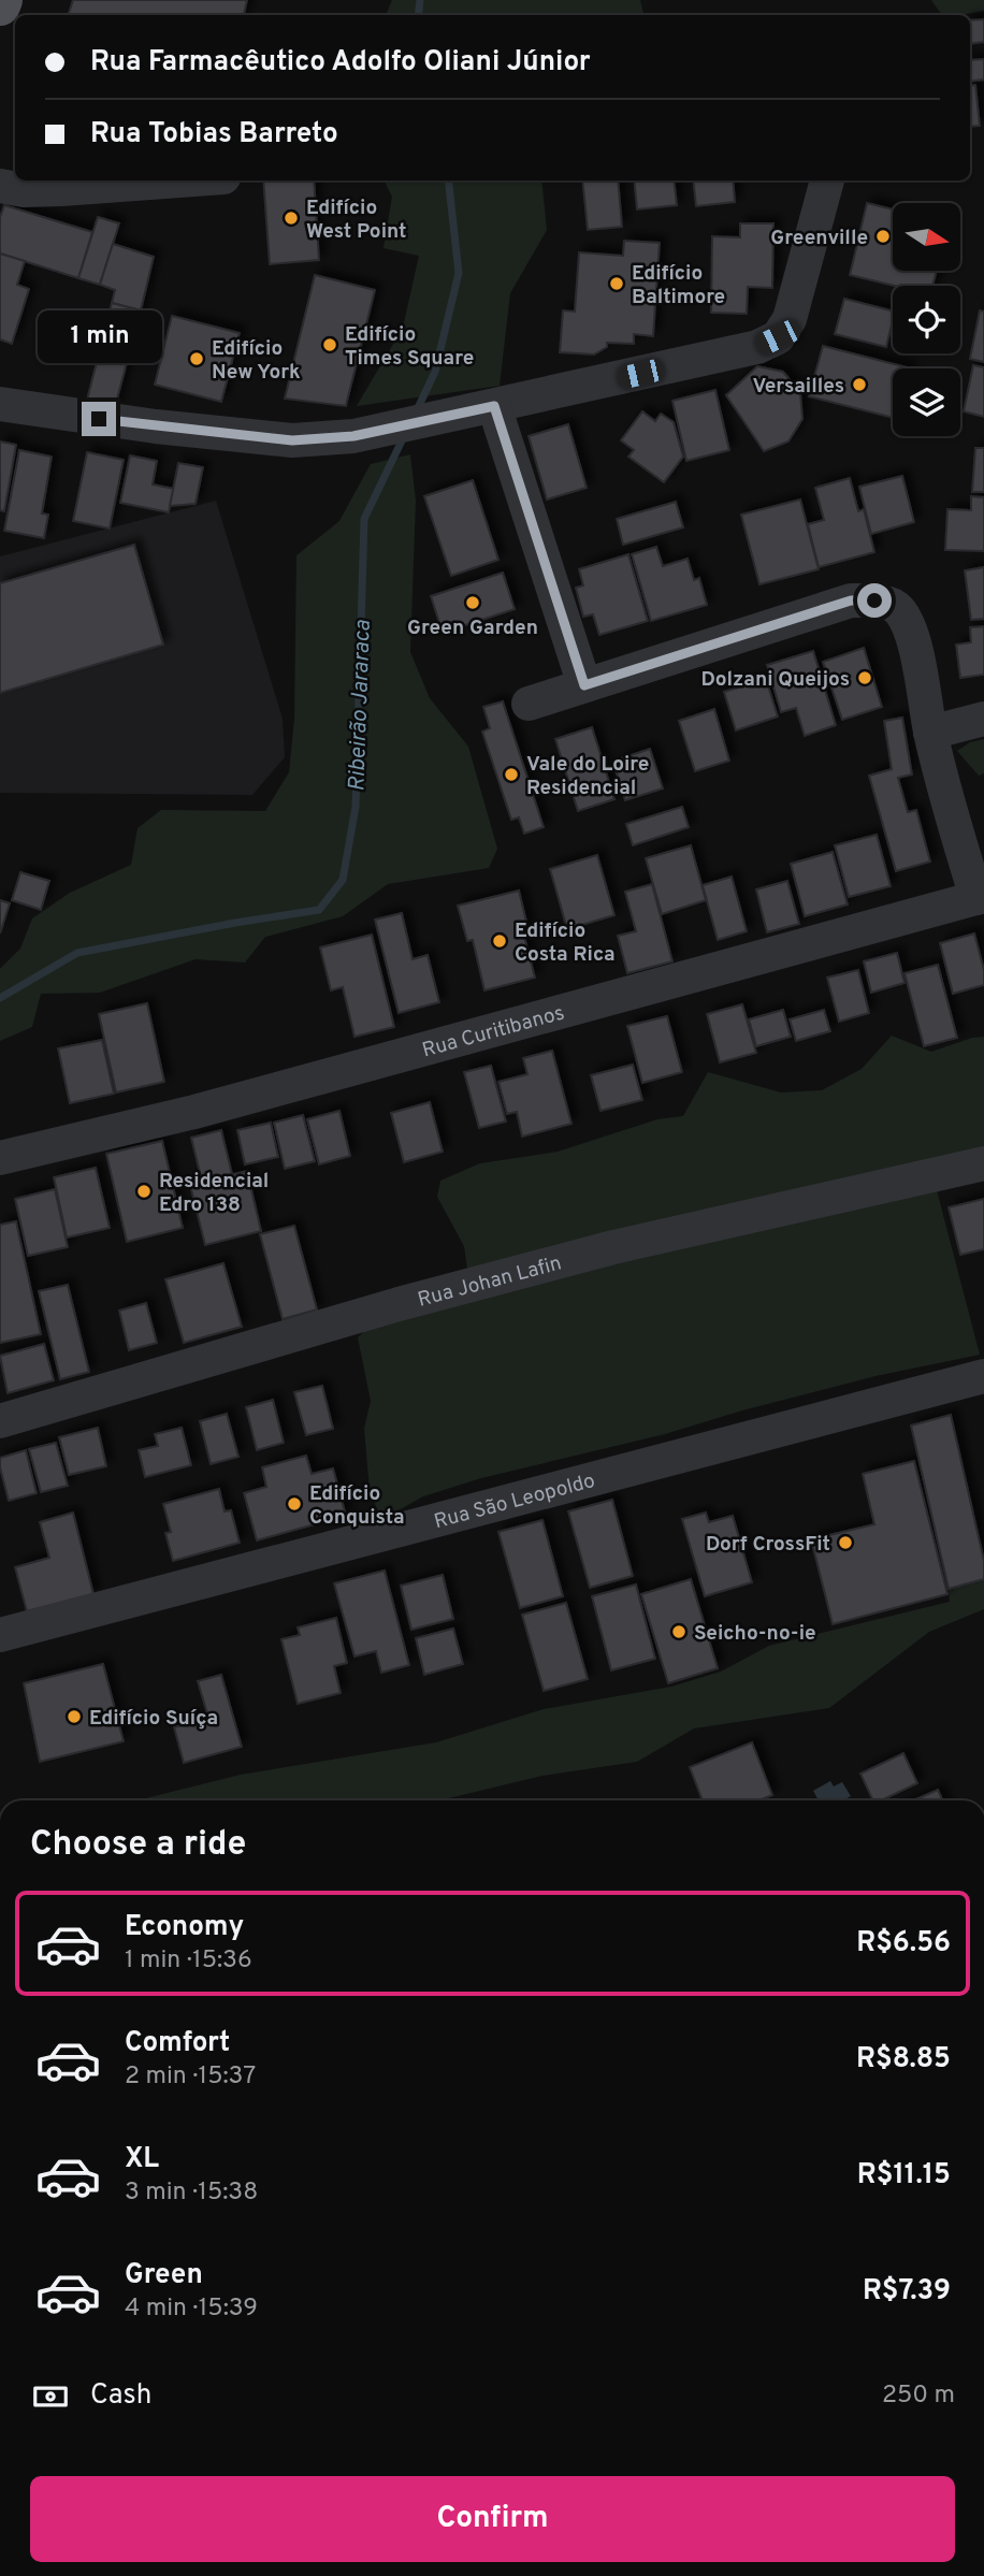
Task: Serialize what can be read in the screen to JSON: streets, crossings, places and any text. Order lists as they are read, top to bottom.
{
  "streets": {
    "street": ["Rua Curitibanos", "Rua Johan Lafin", "Rua São Leopoldo"]
  },
  "water": ["Ribeirão Jararaca"],
  "places": [
    "Edifício West Point",
    "Greenville",
    "Edifício Baltimore",
    "Edifício Times Square",
    "Edifício New York",
    "Versailles",
    "Green Garden",
    "Dolzani Queijos",
    "Vale do Loire Residencial",
    "Edifício Costa Rica",
    "Residencial Edro 138",
    "Edifício Conquista",
    "Dorf CrossFit",
    "Seicho-no-ie",
    "Edifício Suíça"
  ],
  "north": "right",
  "page": {
    "banner": ["Rua Farmacêutico Adolfo Oliani Júnior", "Rua Tobias Barreto"],
    "bubble": "1 min",
    "heading": "Choose a ride",
    "list": [
      {
        "name": "Economy",
        "note": "1 min · 15:36",
        "value": "R$6.56"
      },
      {
        "name": "Comfort",
        "note": "2 min · 15:37",
        "value": "R$8.85"
      },
      {
        "name": "XL",
        "note": "3 min · 15:38",
        "value": "R$11.15"
      },
      {
        "name": "Green",
        "note": "4 min · 15:39",
        "value": "R$7.39"
      }
    ],
    "pay": ["Cash", "250 m"],
    "buttons": "Confirm"
  }
}
